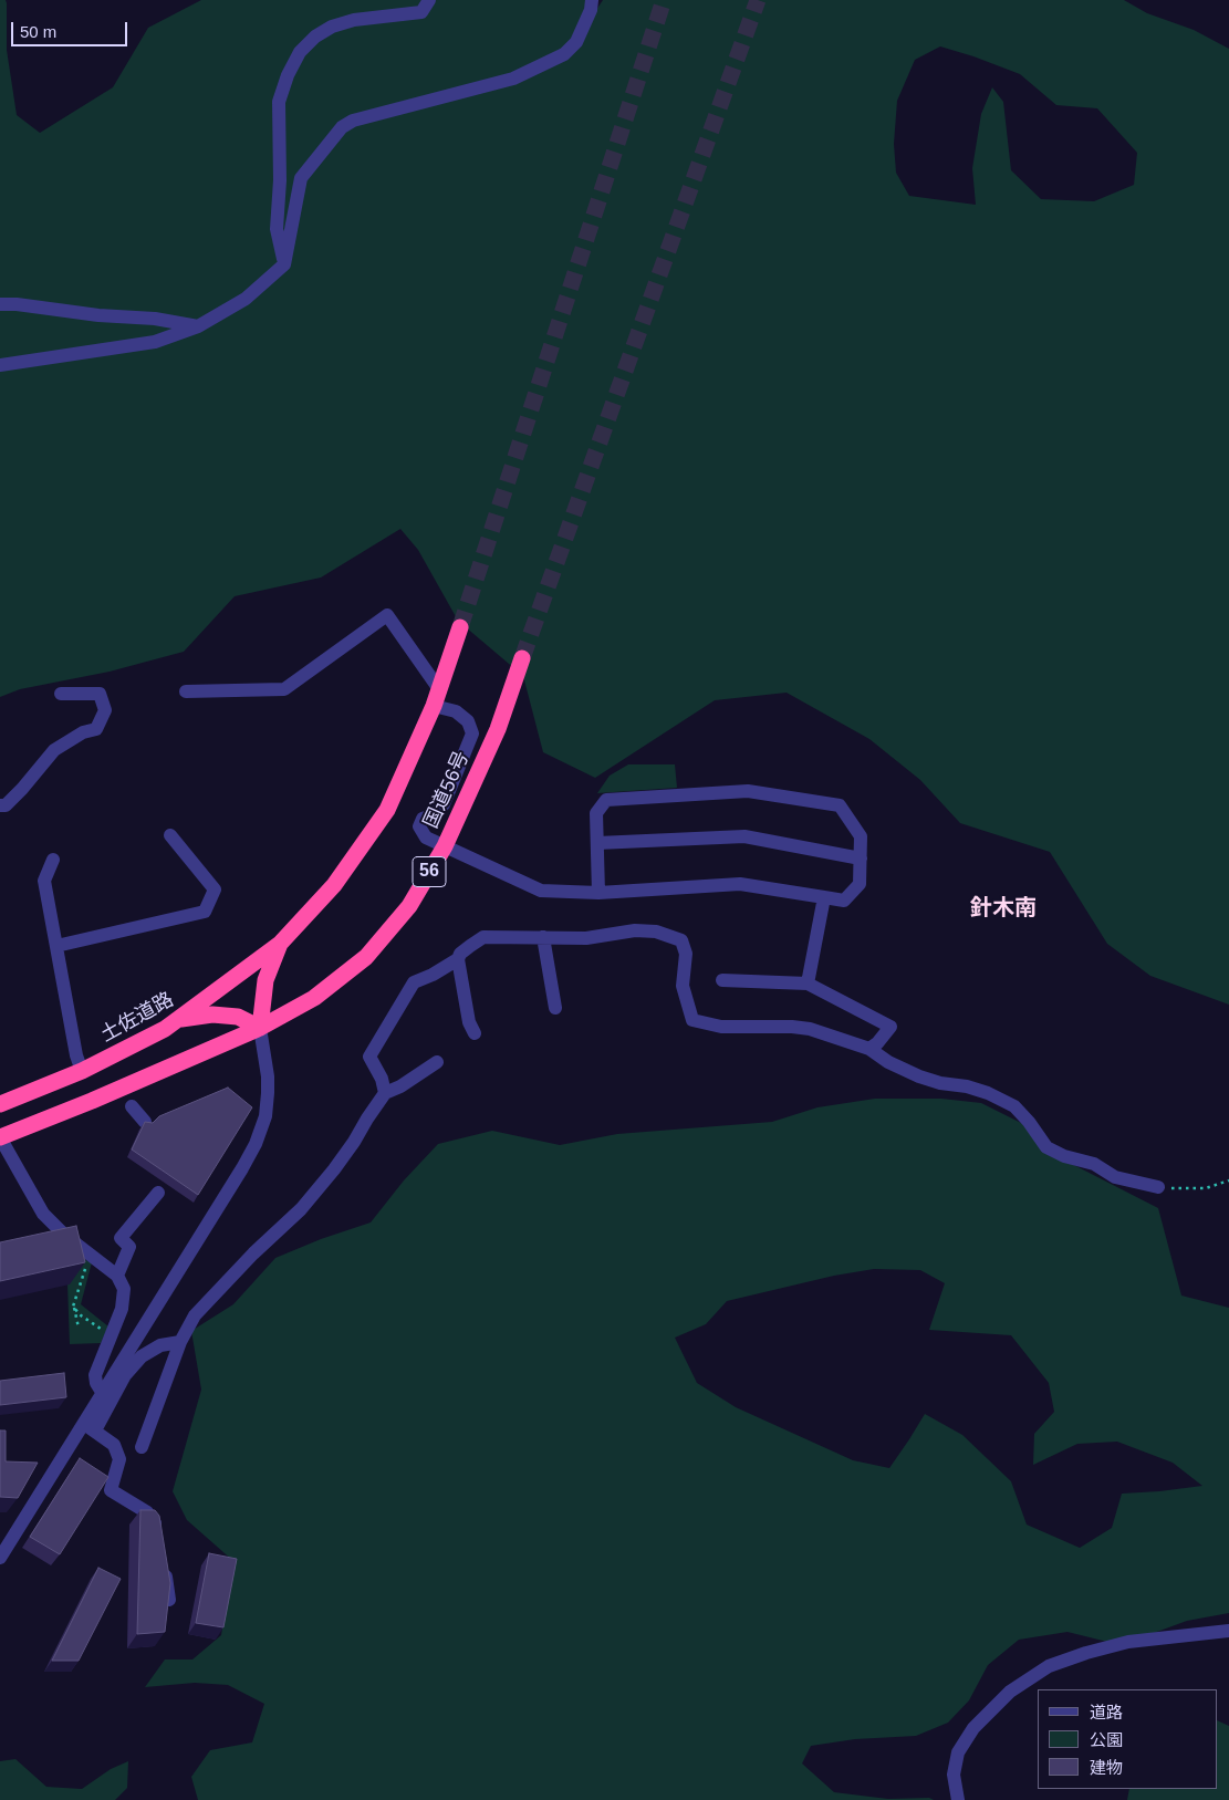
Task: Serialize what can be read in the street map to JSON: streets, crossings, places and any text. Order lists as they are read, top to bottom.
{
  "streets": {
    "highway": ["国道56号", "56", "土佐道路"]
  },
  "crossings": [
    ["国道56号", "56"]
  ],
  "districts": ["針木南"],
  "legend": ["道路", "公園", "建物"],
  "scale_bar": "50 m"
}
